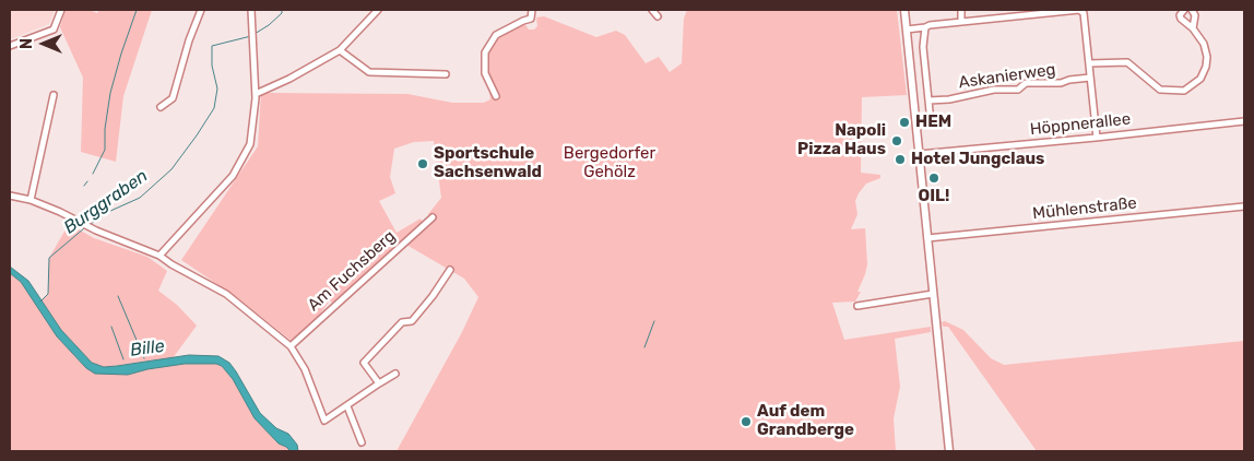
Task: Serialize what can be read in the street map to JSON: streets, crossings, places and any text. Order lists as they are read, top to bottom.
{
  "streets": {
    "street": [
      "Askanierweg",
      "Höppnerallee",
      "Mühlenstraße",
      "Am Fuchsberg"
    ]
  },
  "water": ["Burggraben", "Bille"],
  "parks": ["Bergedorfer Gehölz"],
  "places": [
    "HEM",
    "Napoli Pizza Haus",
    "Hotel Jungclaus",
    "Sportschule Sachsenwald",
    "OIL!",
    "Auf dem Grandberge"
  ],
  "north": "left"
}
